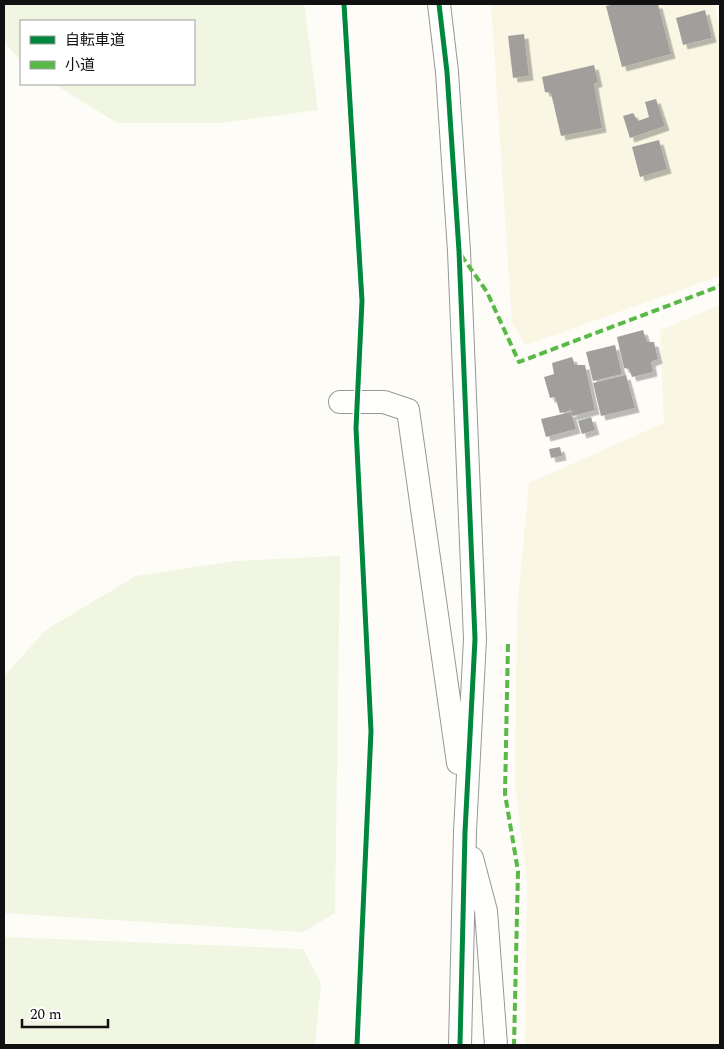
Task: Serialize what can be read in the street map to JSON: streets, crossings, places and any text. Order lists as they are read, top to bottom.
{
  "legend": ["自転車道", "小道"],
  "scale_bar": "20 m"
}
